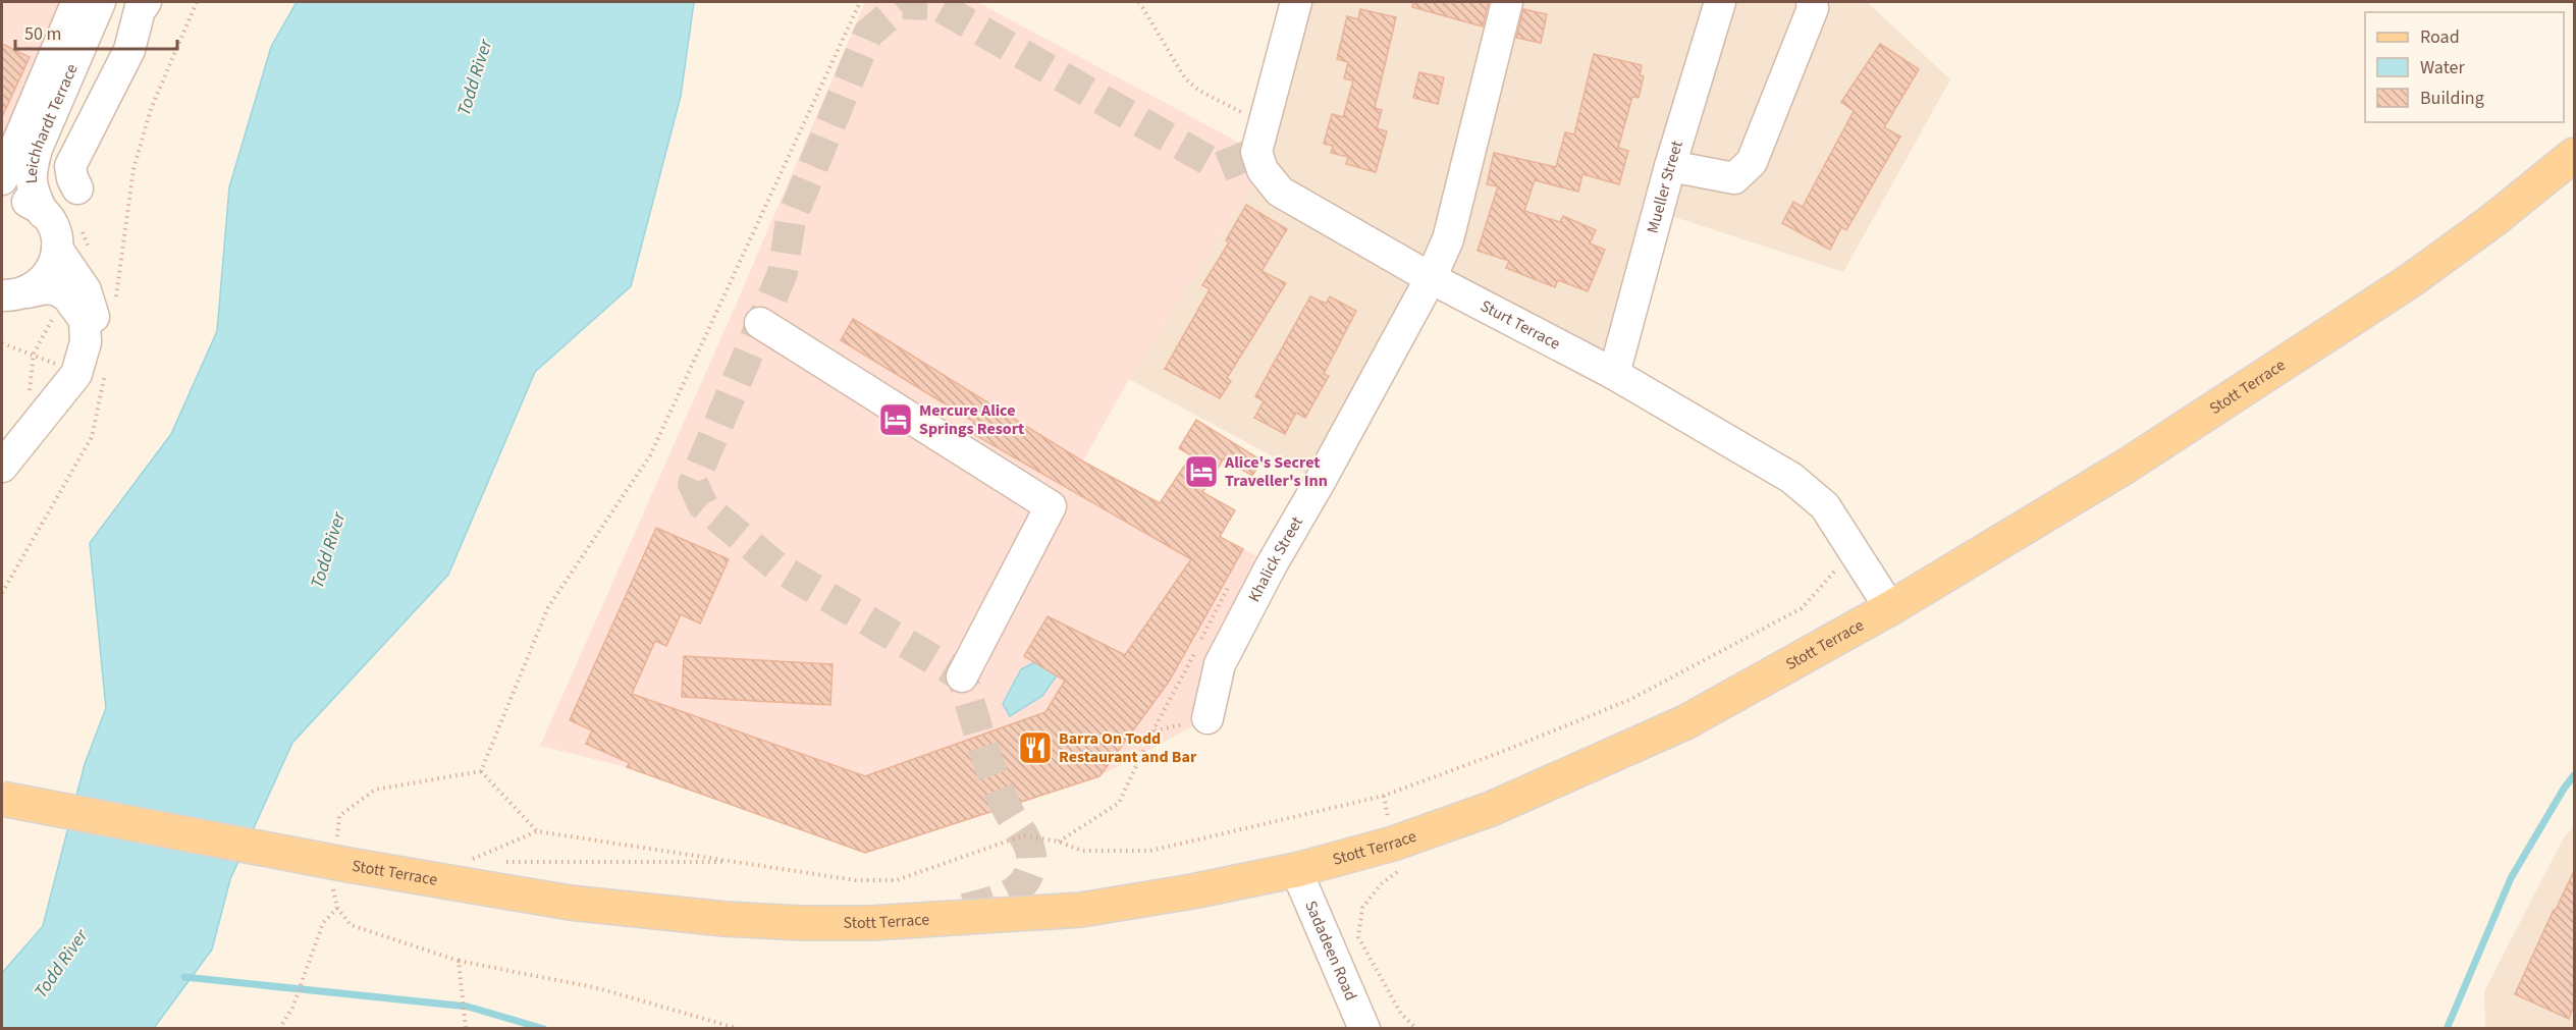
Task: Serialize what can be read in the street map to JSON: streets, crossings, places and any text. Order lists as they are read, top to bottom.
{
  "streets": {
    "main road": ["Stott Terrace"],
    "street": [
      "Leichhardt Terrace",
      "Mueller Street",
      "Sturt Terrace",
      "Khalick Street",
      "Sadadeen Road"
    ]
  },
  "crossings": [
    ["Mueller Street", "Sturt Terrace"],
    ["Sturt Terrace", "Stott Terrace"],
    ["Sturt Terrace", "Khalick Street"],
    ["Stott Terrace", "Sadadeen Road"]
  ],
  "water": ["Todd River"],
  "places": {
    "hotel": ["Mercure Alice Springs Resort", "Alice's Secret Traveller's Inn"],
    "restaurant": ["Barra On Todd Restaurant and Bar"]
  },
  "legend": ["Road", "Water", "Building"],
  "scale_bar": "50 m"
}
